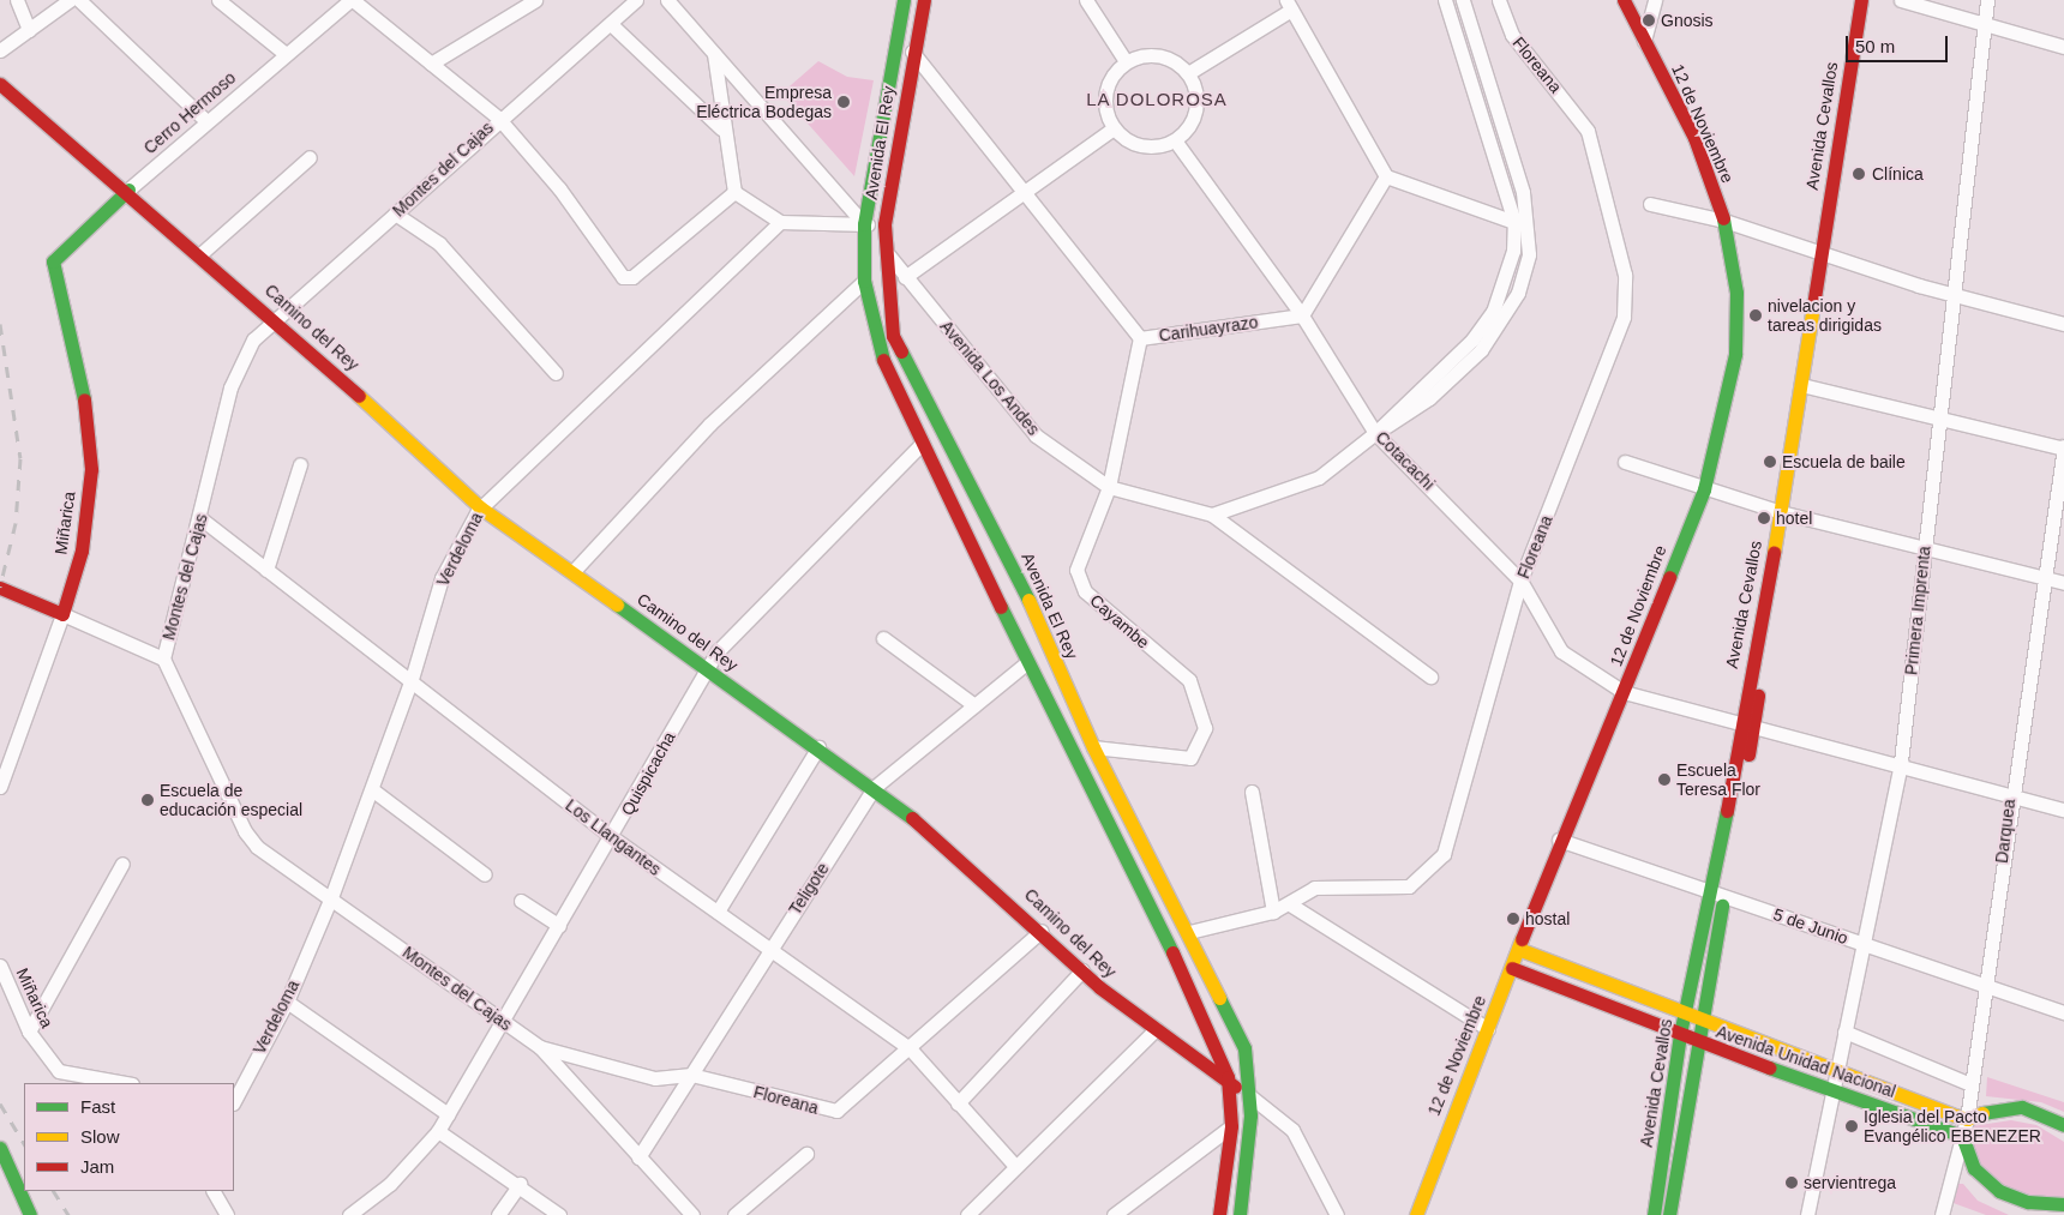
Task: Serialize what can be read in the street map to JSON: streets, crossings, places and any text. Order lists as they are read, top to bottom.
{
  "streets": {
    "street": [
      "Floreana",
      "Cerro Hermoso",
      "12 de Noviembre",
      "Avenida Cevallos",
      "Avenida El Rey",
      "Montes del Cajas",
      "Camino del Rey",
      "Carihuayrazo",
      "Avenida Los Andes",
      "Cotacachi",
      "Miñarica",
      "Verdeloma",
      "Primera Imprenta",
      "Cayambe",
      "Quispicacha",
      "Darquea",
      "Los Llangantes",
      "Teligote",
      "5 de Junio",
      "Avenida Unidad Nacional"
    ]
  },
  "crossings": [
    ["Floreana", "Avenida El Rey"],
    ["Floreana", "Montes del Cajas"],
    ["Floreana", "Camino del Rey"],
    ["Floreana", "Cotacachi"],
    ["Floreana", "Los Llangantes"],
    ["Floreana", "Teligote"],
    ["Cerro Hermoso", "Camino del Rey"],
    ["Cerro Hermoso", "Miñarica"],
    ["12 de Noviembre", "Cotacachi"],
    ["12 de Noviembre", "5 de Junio"],
    ["12 de Noviembre", "Avenida Unidad Nacional"],
    ["Avenida Cevallos", "Cotacachi"],
    ["Avenida Cevallos", "5 de Junio"],
    ["Avenida Cevallos", "Avenida Unidad Nacional"],
    ["Avenida El Rey", "Camino del Rey"],
    ["Avenida El Rey", "Carihuayrazo"],
    ["Avenida El Rey", "Avenida Los Andes"],
    ["Avenida El Rey", "Cayambe"],
    ["Avenida El Rey", "Quispicacha"],
    ["Avenida El Rey", "Teligote"],
    ["Montes del Cajas", "Camino del Rey"],
    ["Montes del Cajas", "Verdeloma"],
    ["Montes del Cajas", "Quispicacha"],
    ["Montes del Cajas", "Los Llangantes"],
    ["Montes del Cajas", "Teligote"],
    ["Camino del Rey", "Verdeloma"],
    ["Camino del Rey", "Quispicacha"],
    ["Camino del Rey", "Teligote"],
    ["Carihuayrazo", "Cotacachi"],
    ["Carihuayrazo", "Cayambe"],
    ["Avenida Los Andes", "Cayambe"],
    ["Cotacachi", "Primera Imprenta"],
    ["Cotacachi", "Darquea"],
    ["Verdeloma", "Los Llangantes"],
    ["Primera Imprenta", "5 de Junio"],
    ["Primera Imprenta", "Avenida Unidad Nacional"],
    ["Quispicacha", "Los Llangantes"],
    ["Darquea", "5 de Junio"],
    ["Darquea", "Avenida Unidad Nacional"],
    ["Los Llangantes", "Teligote"]
  ],
  "districts": ["LA DOLOROSA"],
  "places": [
    "Gnosis",
    "Empresa Eléctrica Bodegas",
    "Clínica",
    "nivelacion y tareas dirigidas",
    "Escuela de baile",
    "hotel",
    "Escuela Teresa Flor",
    "Escuela de educación especial",
    "hostal",
    "Iglesia del Pacto Evangélico EBENEZER",
    "servientrega"
  ],
  "legend": ["Fast", "Slow", "Jam"],
  "scale_bar": "50 m"
}
